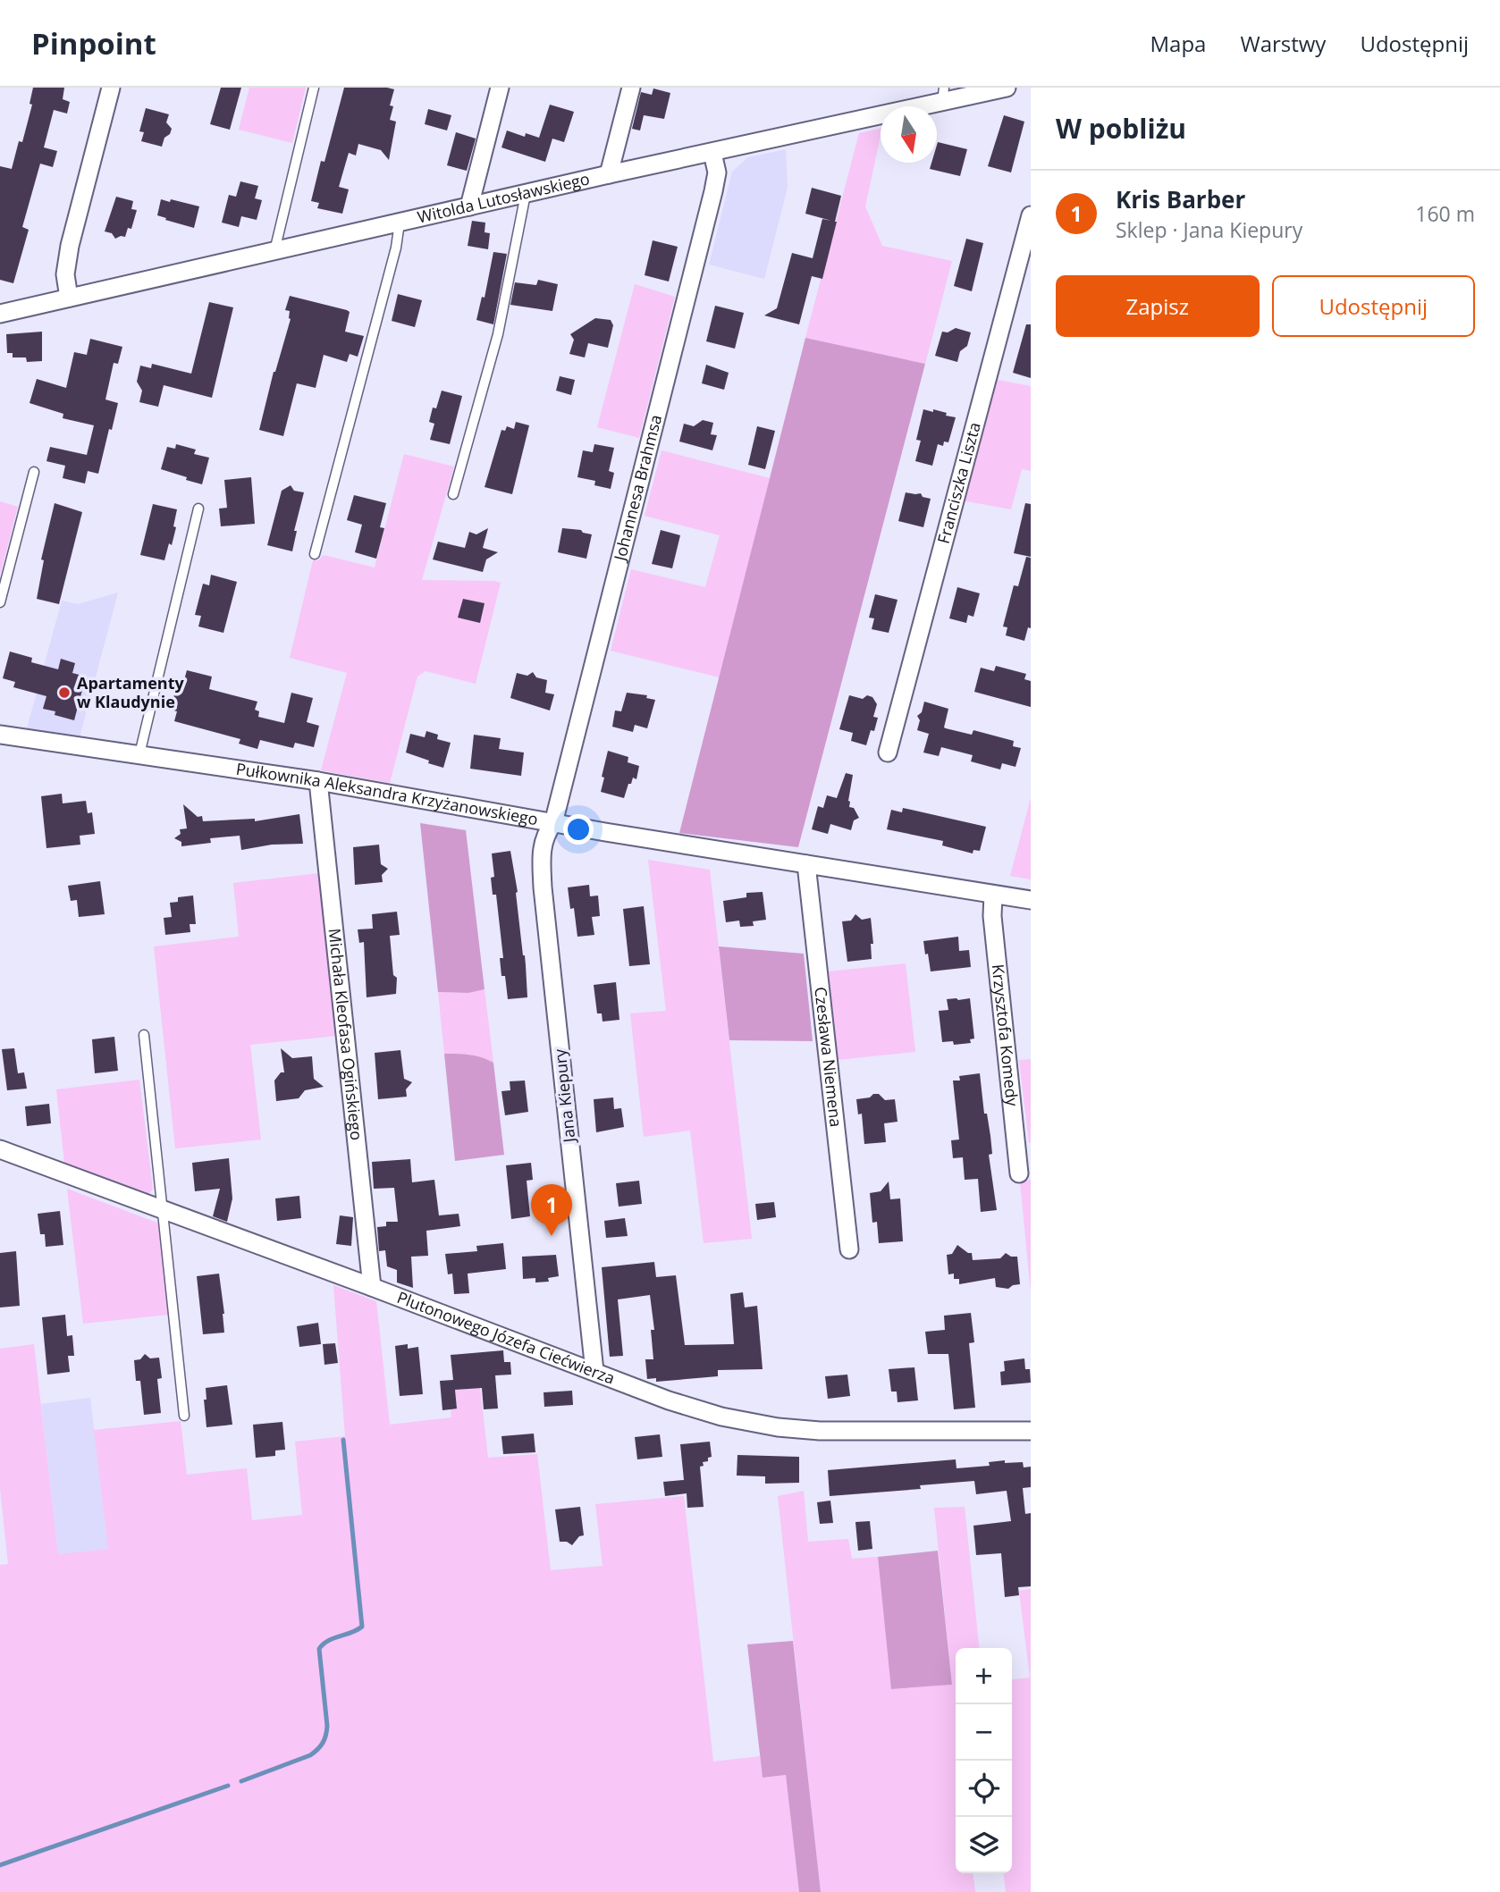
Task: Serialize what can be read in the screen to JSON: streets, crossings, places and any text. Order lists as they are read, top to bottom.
{
  "streets": {
    "street": [
      "Witolda Lutosławskiego",
      "Franciszka Liszta",
      "Johannesa Brahmsa",
      "Pułkownika Aleksandra Krzyżanowskiego",
      "Michała Kleofasa Ogińskiego",
      "Krzysztofa Komedy",
      "Czesława Niemena",
      "Jana Kiepury",
      "Plutonowego Józefa Ciećwierza"
    ]
  },
  "crossings": [
    ["Witolda Lutosławskiego", "Johannesa Brahmsa"],
    ["Johannesa Brahmsa", "Pułkownika Aleksandra Krzyżanowskiego"],
    ["Johannesa Brahmsa", "Jana Kiepury"],
    ["Pułkownika Aleksandra Krzyżanowskiego", "Michała Kleofasa Ogińskiego"],
    ["Pułkownika Aleksandra Krzyżanowskiego", "Krzysztofa Komedy"],
    ["Pułkownika Aleksandra Krzyżanowskiego", "Czesława Niemena"],
    ["Pułkownika Aleksandra Krzyżanowskiego", "Jana Kiepury"],
    ["Michała Kleofasa Ogińskiego", "Plutonowego Józefa Ciećwierza"],
    ["Jana Kiepury", "Plutonowego Józefa Ciećwierza"]
  ],
  "places": ["Apartamenty w Klaudynie"],
  "north": "bottom",
  "page": {
    "header": "Pinpoint",
    "nav": ["Mapa", "Warstwy", "Udostępnij"],
    "heading": "W pobliżu",
    "list": [
      {
        "mark": "1",
        "name": "Kris Barber",
        "note": "Sklep · Jana Kiepury",
        "value": "160 m"
      }
    ],
    "buttons": ["Zapisz", "Udostępnij"],
    "pins": "1",
    "map_buttons": ["+", "−"]
  }
}
